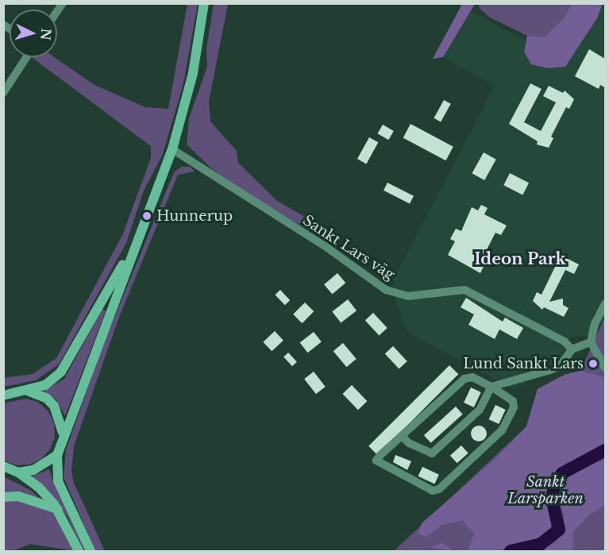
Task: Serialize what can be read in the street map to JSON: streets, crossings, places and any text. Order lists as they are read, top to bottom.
{
  "streets": {
    "street": ["Sankt Lars väg"]
  },
  "districts": ["Ideon Park"],
  "parks": ["Sankt Larsparken"],
  "places": ["Hunnerup", "Lund Sankt Lars"],
  "north": "right"
}
